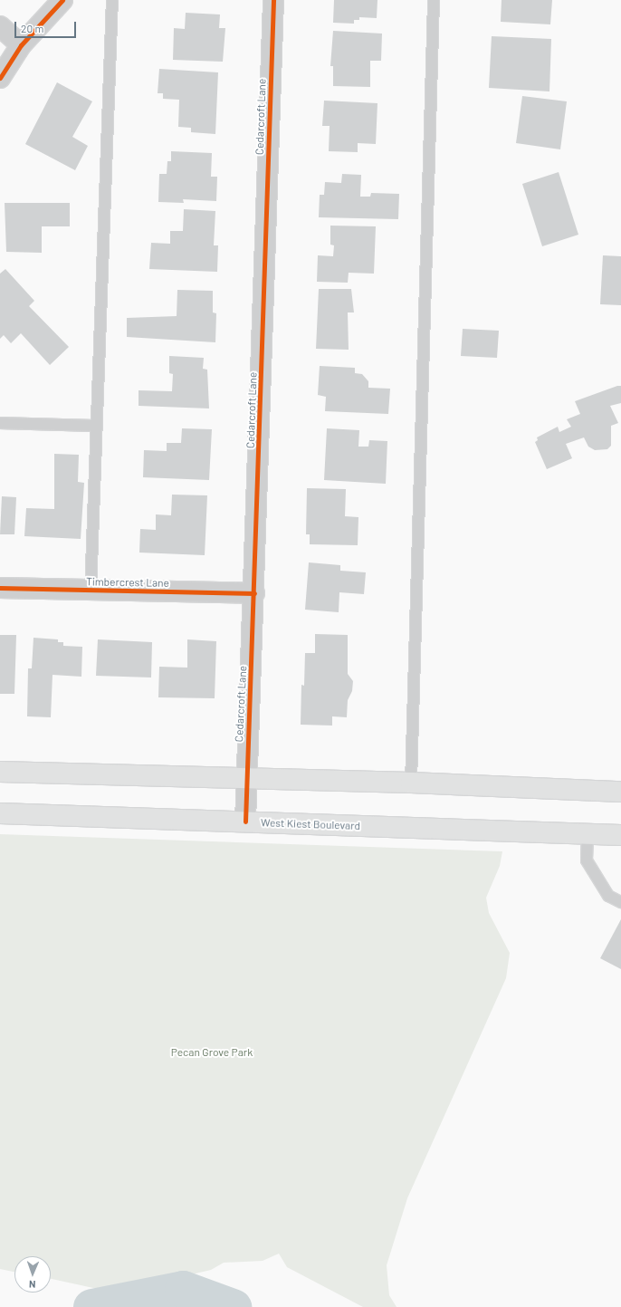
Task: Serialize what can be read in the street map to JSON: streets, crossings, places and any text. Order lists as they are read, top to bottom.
{
  "streets": {
    "main road": ["West Kiest Boulevard"],
    "street": ["Cedarcroft Lane", "Timbercrest Lane"]
  },
  "crossings": [
    ["Cedarcroft Lane", "Timbercrest Lane"],
    ["Cedarcroft Lane", "West Kiest Boulevard"]
  ],
  "parks": ["Pecan Grove Park"],
  "scale_bar": "20 m",
  "north": "bottom"
}
